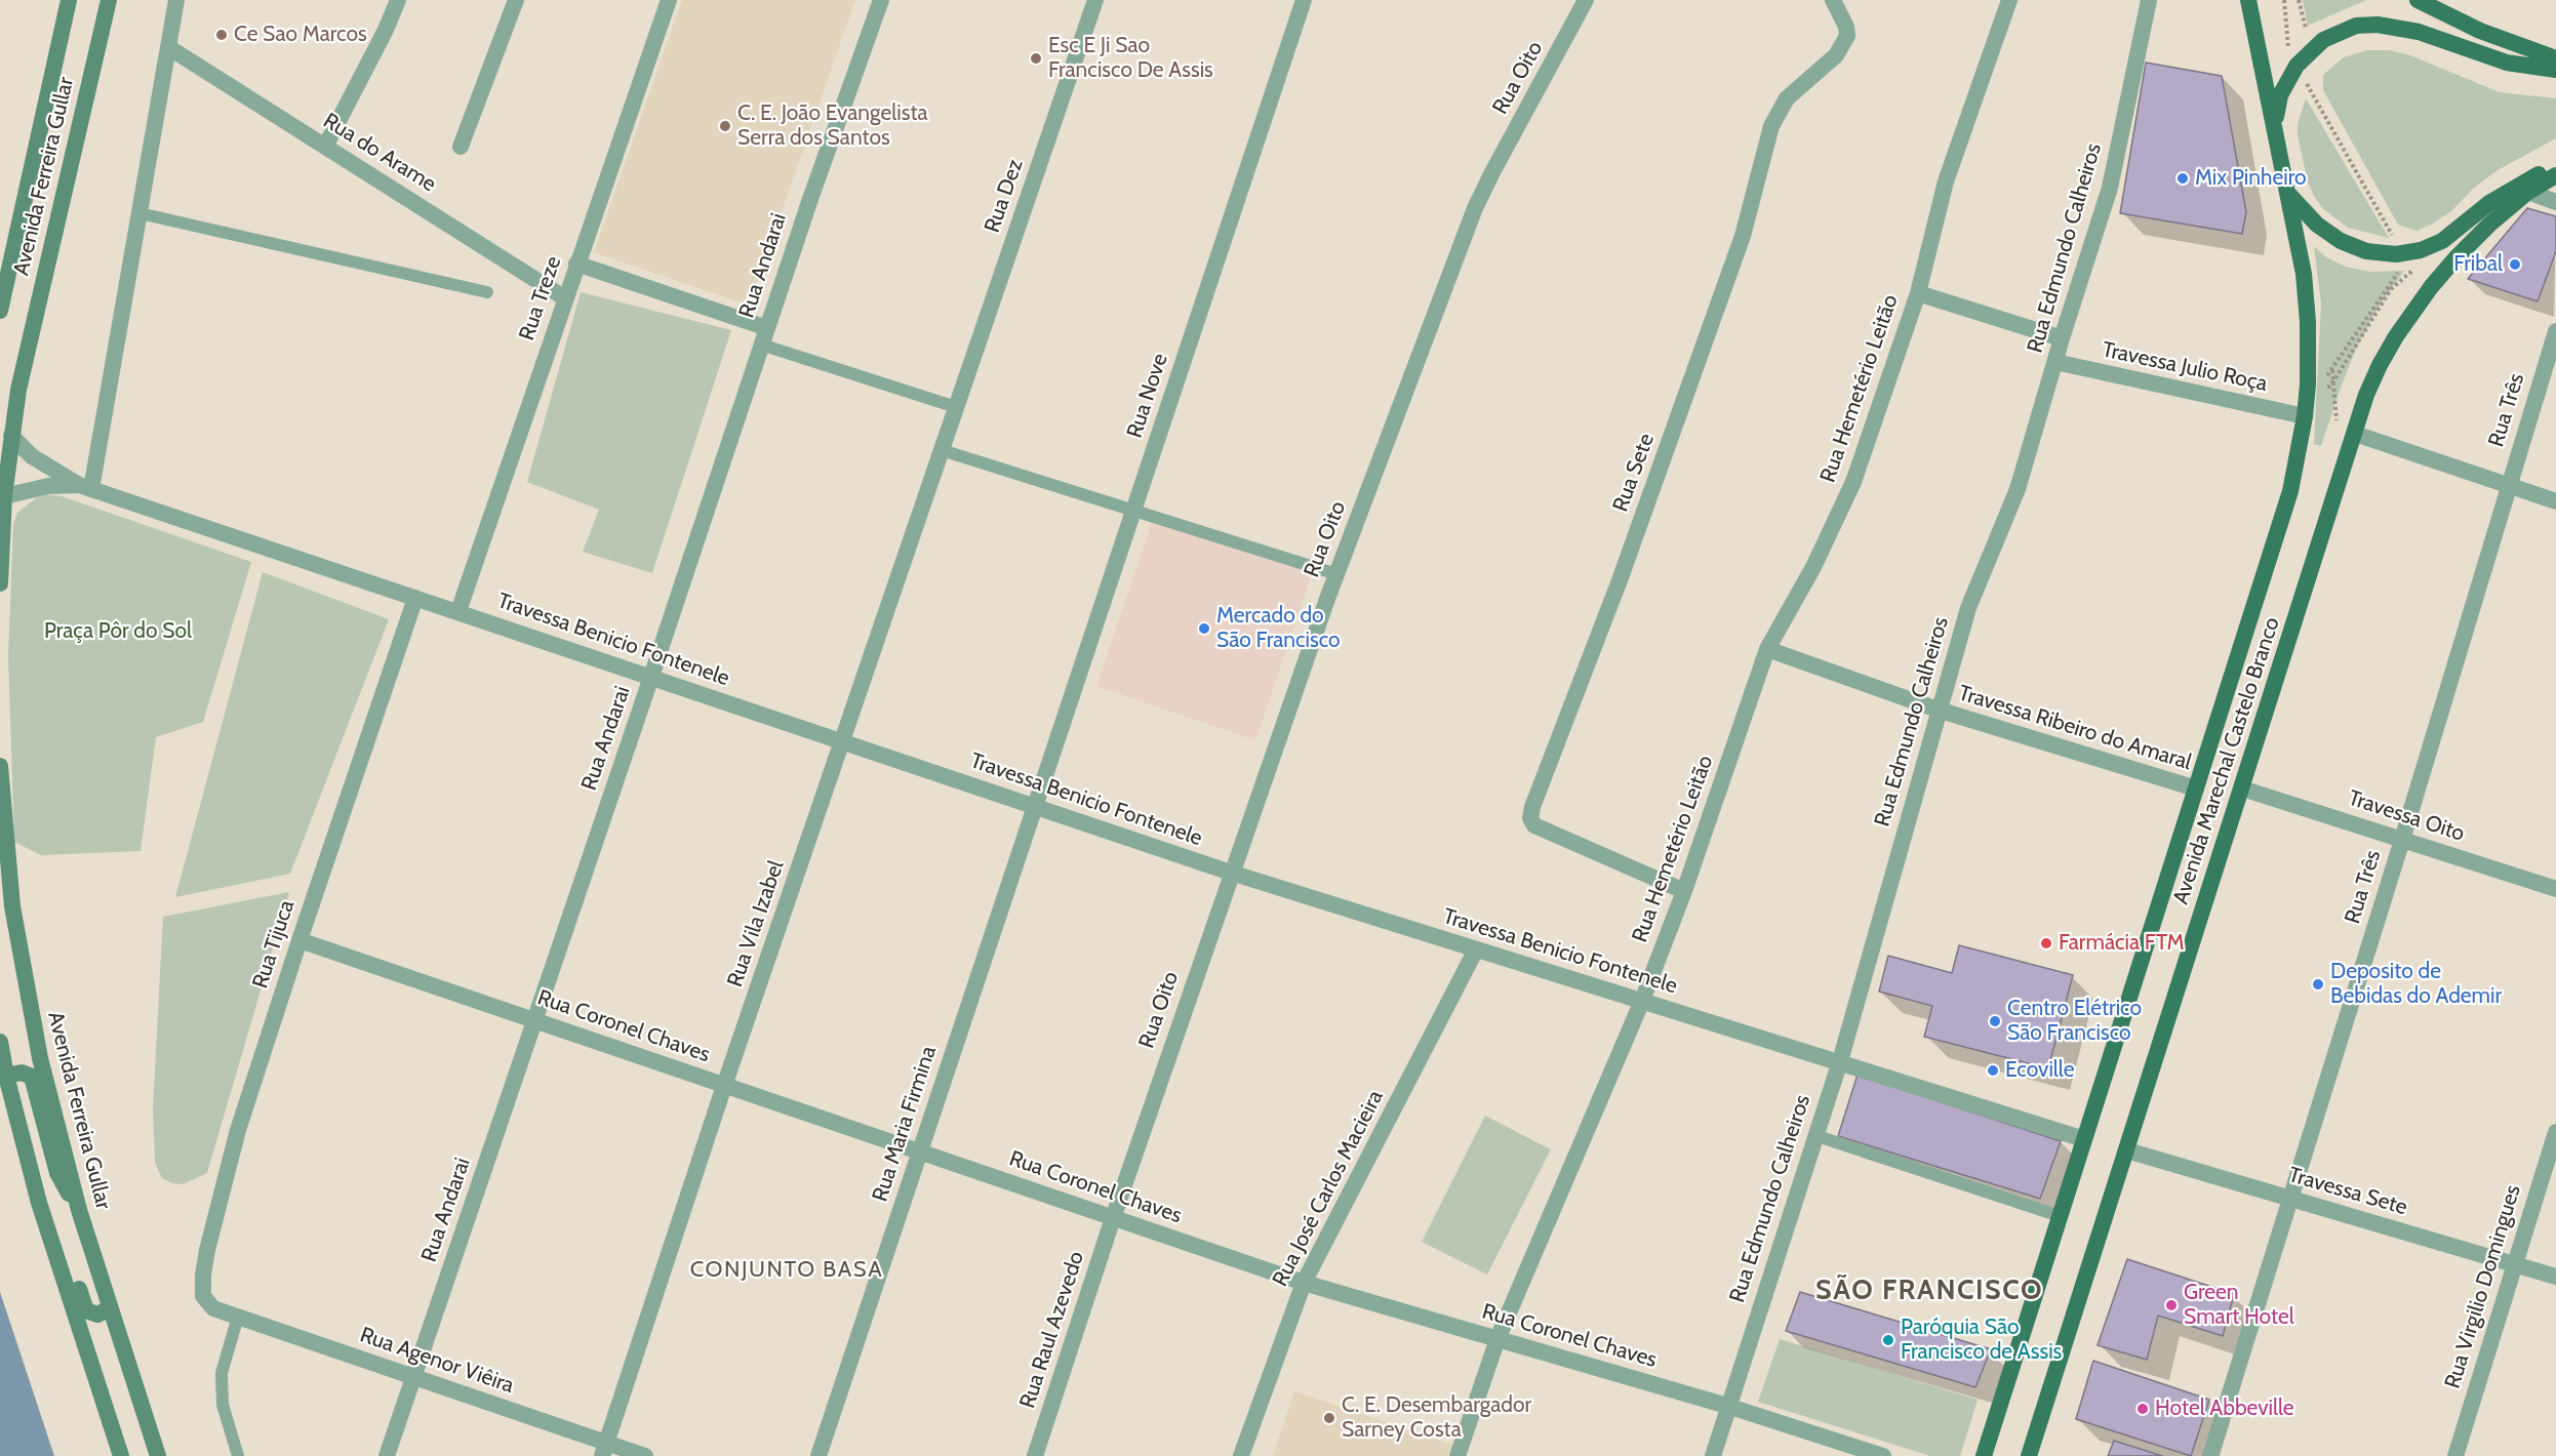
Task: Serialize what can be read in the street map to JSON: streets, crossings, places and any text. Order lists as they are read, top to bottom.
{
  "streets": {
    "main road": ["Avenida Ferreira Gullar", "Avenida Marechal Castelo Branco"],
    "street": [
      "Rua Oito",
      "Rua do Arame",
      "Rua Dez",
      "Rua Edmundo Calheiros",
      "Rua Andarai",
      "Rua Treze",
      "Travessa Julio Roça",
      "Rua Hemetério Leitão",
      "Rua Nove",
      "Rua Três",
      "Rua Sete",
      "Travessa Benicio Fontenele",
      "Travessa Ribeiro do Amaral",
      "Travessa Oito",
      "Rua Vila Izabel",
      "Rua Tijuca",
      "Rua Coronel Chaves",
      "Rua Maria Firmina",
      "Rua José Carlos Macieira",
      "Travessa Sete",
      "Rua Virgilio Domingues",
      "Rua Raul Azevedo",
      "Rua Agenor Viêira"
    ]
  },
  "crossings": [
    ["Rua Oito", "Travessa Benicio Fontenele"],
    ["Rua Oito", "Rua Coronel Chaves"],
    ["Rua Oito", "Rua Raul Azevedo"],
    ["Rua do Arame", "Rua Treze"],
    ["Avenida Ferreira Gullar", "Travessa Benicio Fontenele"],
    ["Rua Dez", "Rua Vila Izabel"],
    ["Rua Edmundo Calheiros", "Travessa Julio Roça"],
    ["Rua Edmundo Calheiros", "Rua Hemetério Leitão"],
    ["Rua Edmundo Calheiros", "Travessa Benicio Fontenele"],
    ["Rua Edmundo Calheiros", "Travessa Ribeiro do Amaral"],
    ["Rua Edmundo Calheiros", "Rua Coronel Chaves"],
    ["Rua Andarai", "Travessa Benicio Fontenele"],
    ["Rua Andarai", "Rua Coronel Chaves"],
    ["Rua Andarai", "Rua Agenor Viêira"],
    ["Rua Treze", "Travessa Benicio Fontenele"],
    ["Travessa Julio Roça", "Avenida Marechal Castelo Branco"],
    ["Rua Hemetério Leitão", "Rua Sete"],
    ["Rua Hemetério Leitão", "Travessa Benicio Fontenele"],
    ["Rua Hemetério Leitão", "Travessa Ribeiro do Amaral"],
    ["Rua Hemetério Leitão", "Rua Coronel Chaves"],
    ["Rua Nove", "Travessa Benicio Fontenele"],
    ["Rua Nove", "Rua Maria Firmina"],
    ["Rua Três", "Travessa Oito"],
    ["Rua Três", "Travessa Sete"],
    ["Travessa Benicio Fontenele", "Avenida Marechal Castelo Branco"],
    ["Travessa Benicio Fontenele", "Rua Vila Izabel"],
    ["Travessa Benicio Fontenele", "Rua Tijuca"],
    ["Travessa Benicio Fontenele", "Rua Maria Firmina"],
    ["Travessa Benicio Fontenele", "Rua José Carlos Macieira"],
    ["Travessa Ribeiro do Amaral", "Avenida Marechal Castelo Branco"],
    ["Avenida Marechal Castelo Branco", "Travessa Oito"],
    ["Avenida Marechal Castelo Branco", "Travessa Sete"],
    ["Rua Vila Izabel", "Rua Coronel Chaves"],
    ["Rua Vila Izabel", "Rua Agenor Viêira"],
    ["Rua Tijuca", "Rua Coronel Chaves"],
    ["Rua Tijuca", "Rua Agenor Viêira"],
    ["Rua Coronel Chaves", "Rua Maria Firmina"],
    ["Rua Coronel Chaves", "Rua José Carlos Macieira"],
    ["Rua Coronel Chaves", "Rua Raul Azevedo"],
    ["Travessa Sete", "Rua Virgilio Domingues"]
  ],
  "districts": ["CONJUNTO BASA", "SÃO FRANCISCO"],
  "parks": ["Praça Pôr do Sol"],
  "places": [
    "Ce Sao Marcos",
    "Esc E Ji Sao Francisco De Assis",
    "C. E. João Evangelista Serra dos Santos",
    "Mix Pinheiro",
    "Fribal",
    "Mercado do São Francisco",
    "Farmácia FTM",
    "Deposito de Bebidas do Ademir",
    "Centro Elétrico São Francisco",
    "Ecoville",
    "Green Smart Hotel",
    "Paróquia São Francisco de Assis",
    "Hotel Abbeville",
    "C. E. Desembargador Sarney Costa"
  ]
}
